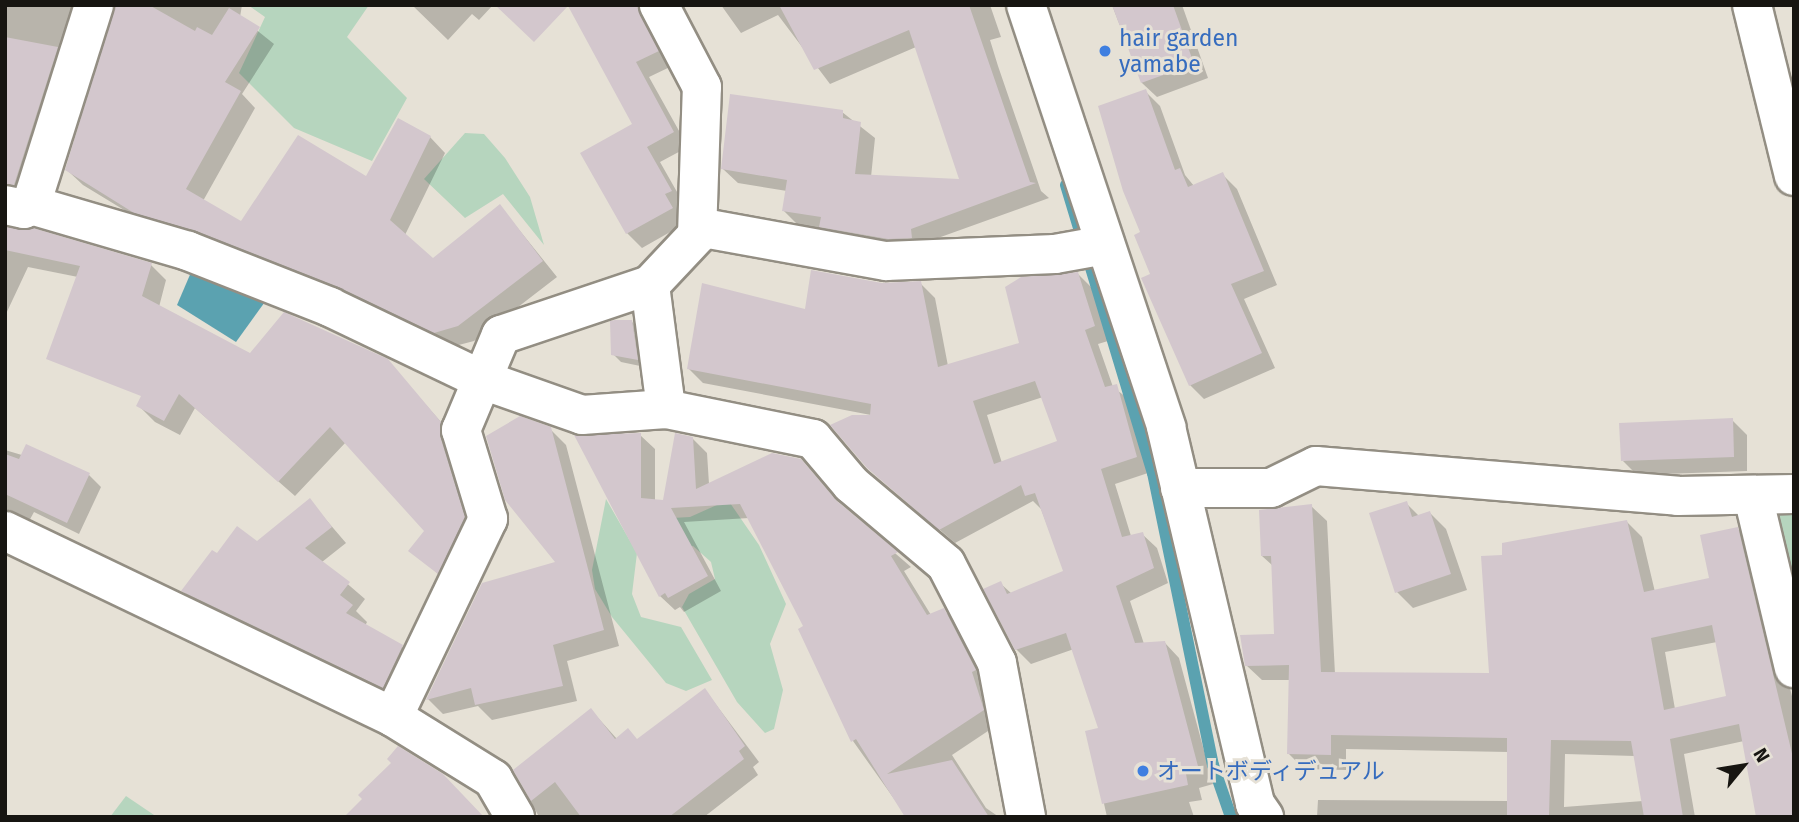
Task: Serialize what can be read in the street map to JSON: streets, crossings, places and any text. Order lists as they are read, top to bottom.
{
  "places": ["hair garden yamabe", "オートボディデュアル"],
  "north": "top right"
}
